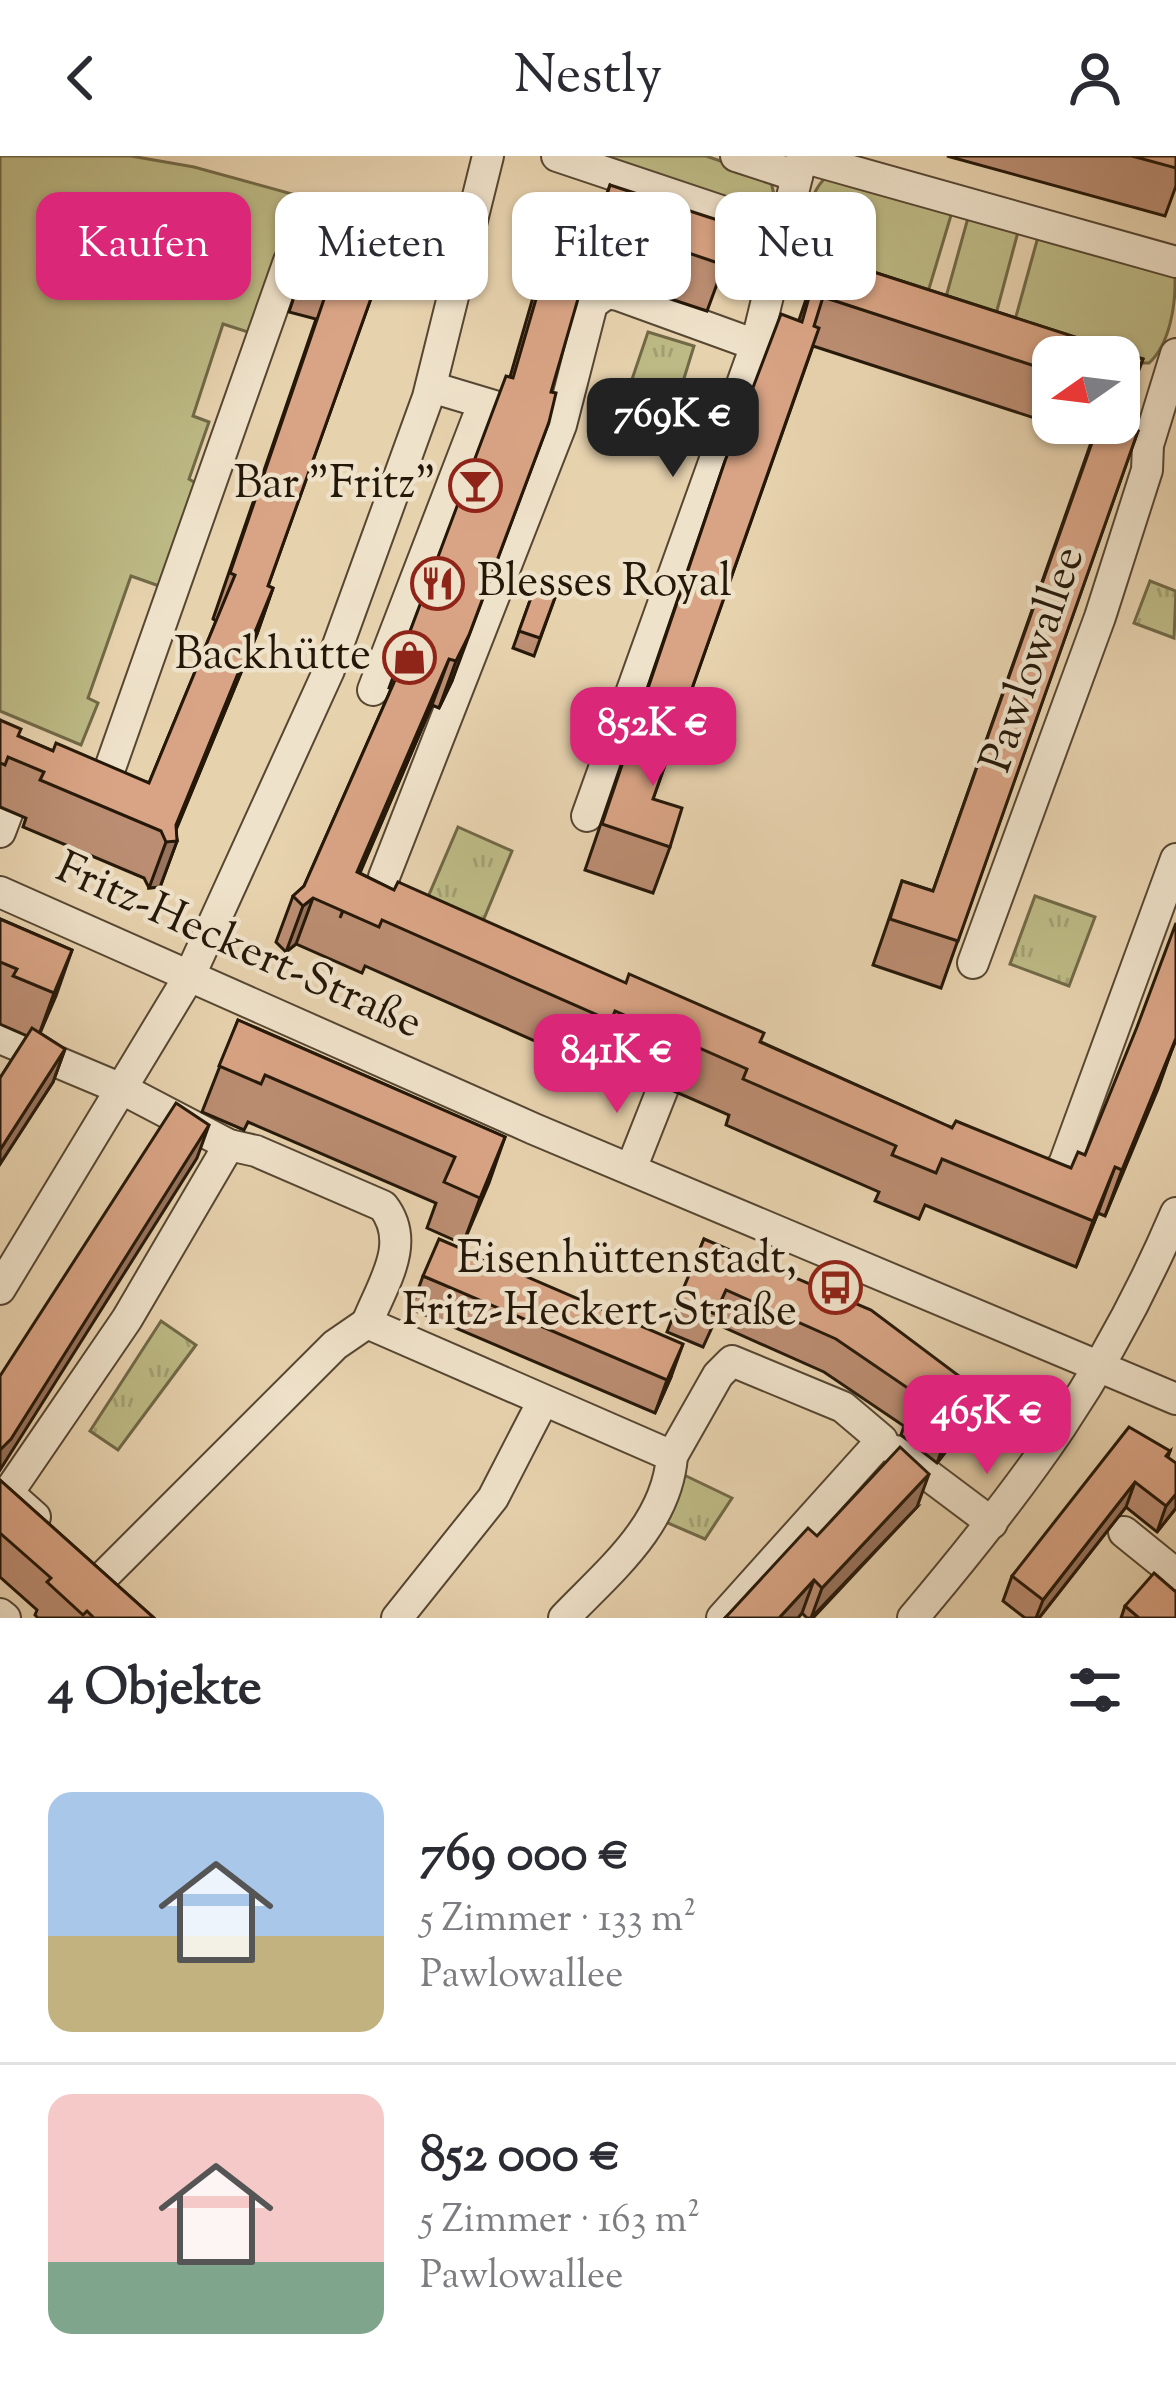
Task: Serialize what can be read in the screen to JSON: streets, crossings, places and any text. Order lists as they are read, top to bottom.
{
  "streets": {
    "street": ["Pawlowallee", "Fritz-Heckert-Straße"]
  },
  "places": {
    "bar": ["Bar \"Fritz\""],
    "restaurant": ["Blesses Royal"],
    "shop": ["Backhütte"],
    "bus stop": ["Eisenhüttenstadt, Fritz-Heckert-Straße"]
  },
  "north": "left",
  "page": {
    "header": "Nestly",
    "chip": [
      "Kaufen",
      "Mieten",
      "Filter",
      "Neu"
    ],
    "price": [
      "769K €",
      "852K €",
      "841K €",
      "465K €"
    ],
    "heading": "4 Objekte",
    "list": [
      {
        "name": "769 000 €",
        "note": "5 Zimmer · 133 m² · Pawlowallee"
      },
      {
        "name": "852 000 €",
        "note": "5 Zimmer · 163 m² · Pawlowallee"
      }
    ]
  }
}
